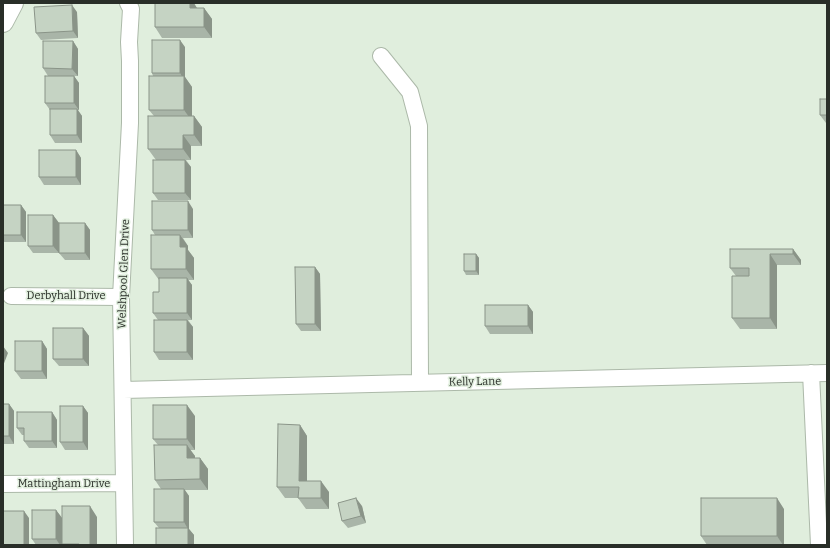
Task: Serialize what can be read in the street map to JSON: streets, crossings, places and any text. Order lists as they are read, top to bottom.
{
  "streets": {
    "street": [
      "Welshpool Glen Drive",
      "Derbyhall Drive",
      "Kelly Lane",
      "Mattingham Drive"
    ]
  },
  "crossings": [
    ["Welshpool Glen Drive", "Derbyhall Drive"],
    ["Welshpool Glen Drive", "Kelly Lane"],
    ["Welshpool Glen Drive", "Mattingham Drive"]
  ]
}
